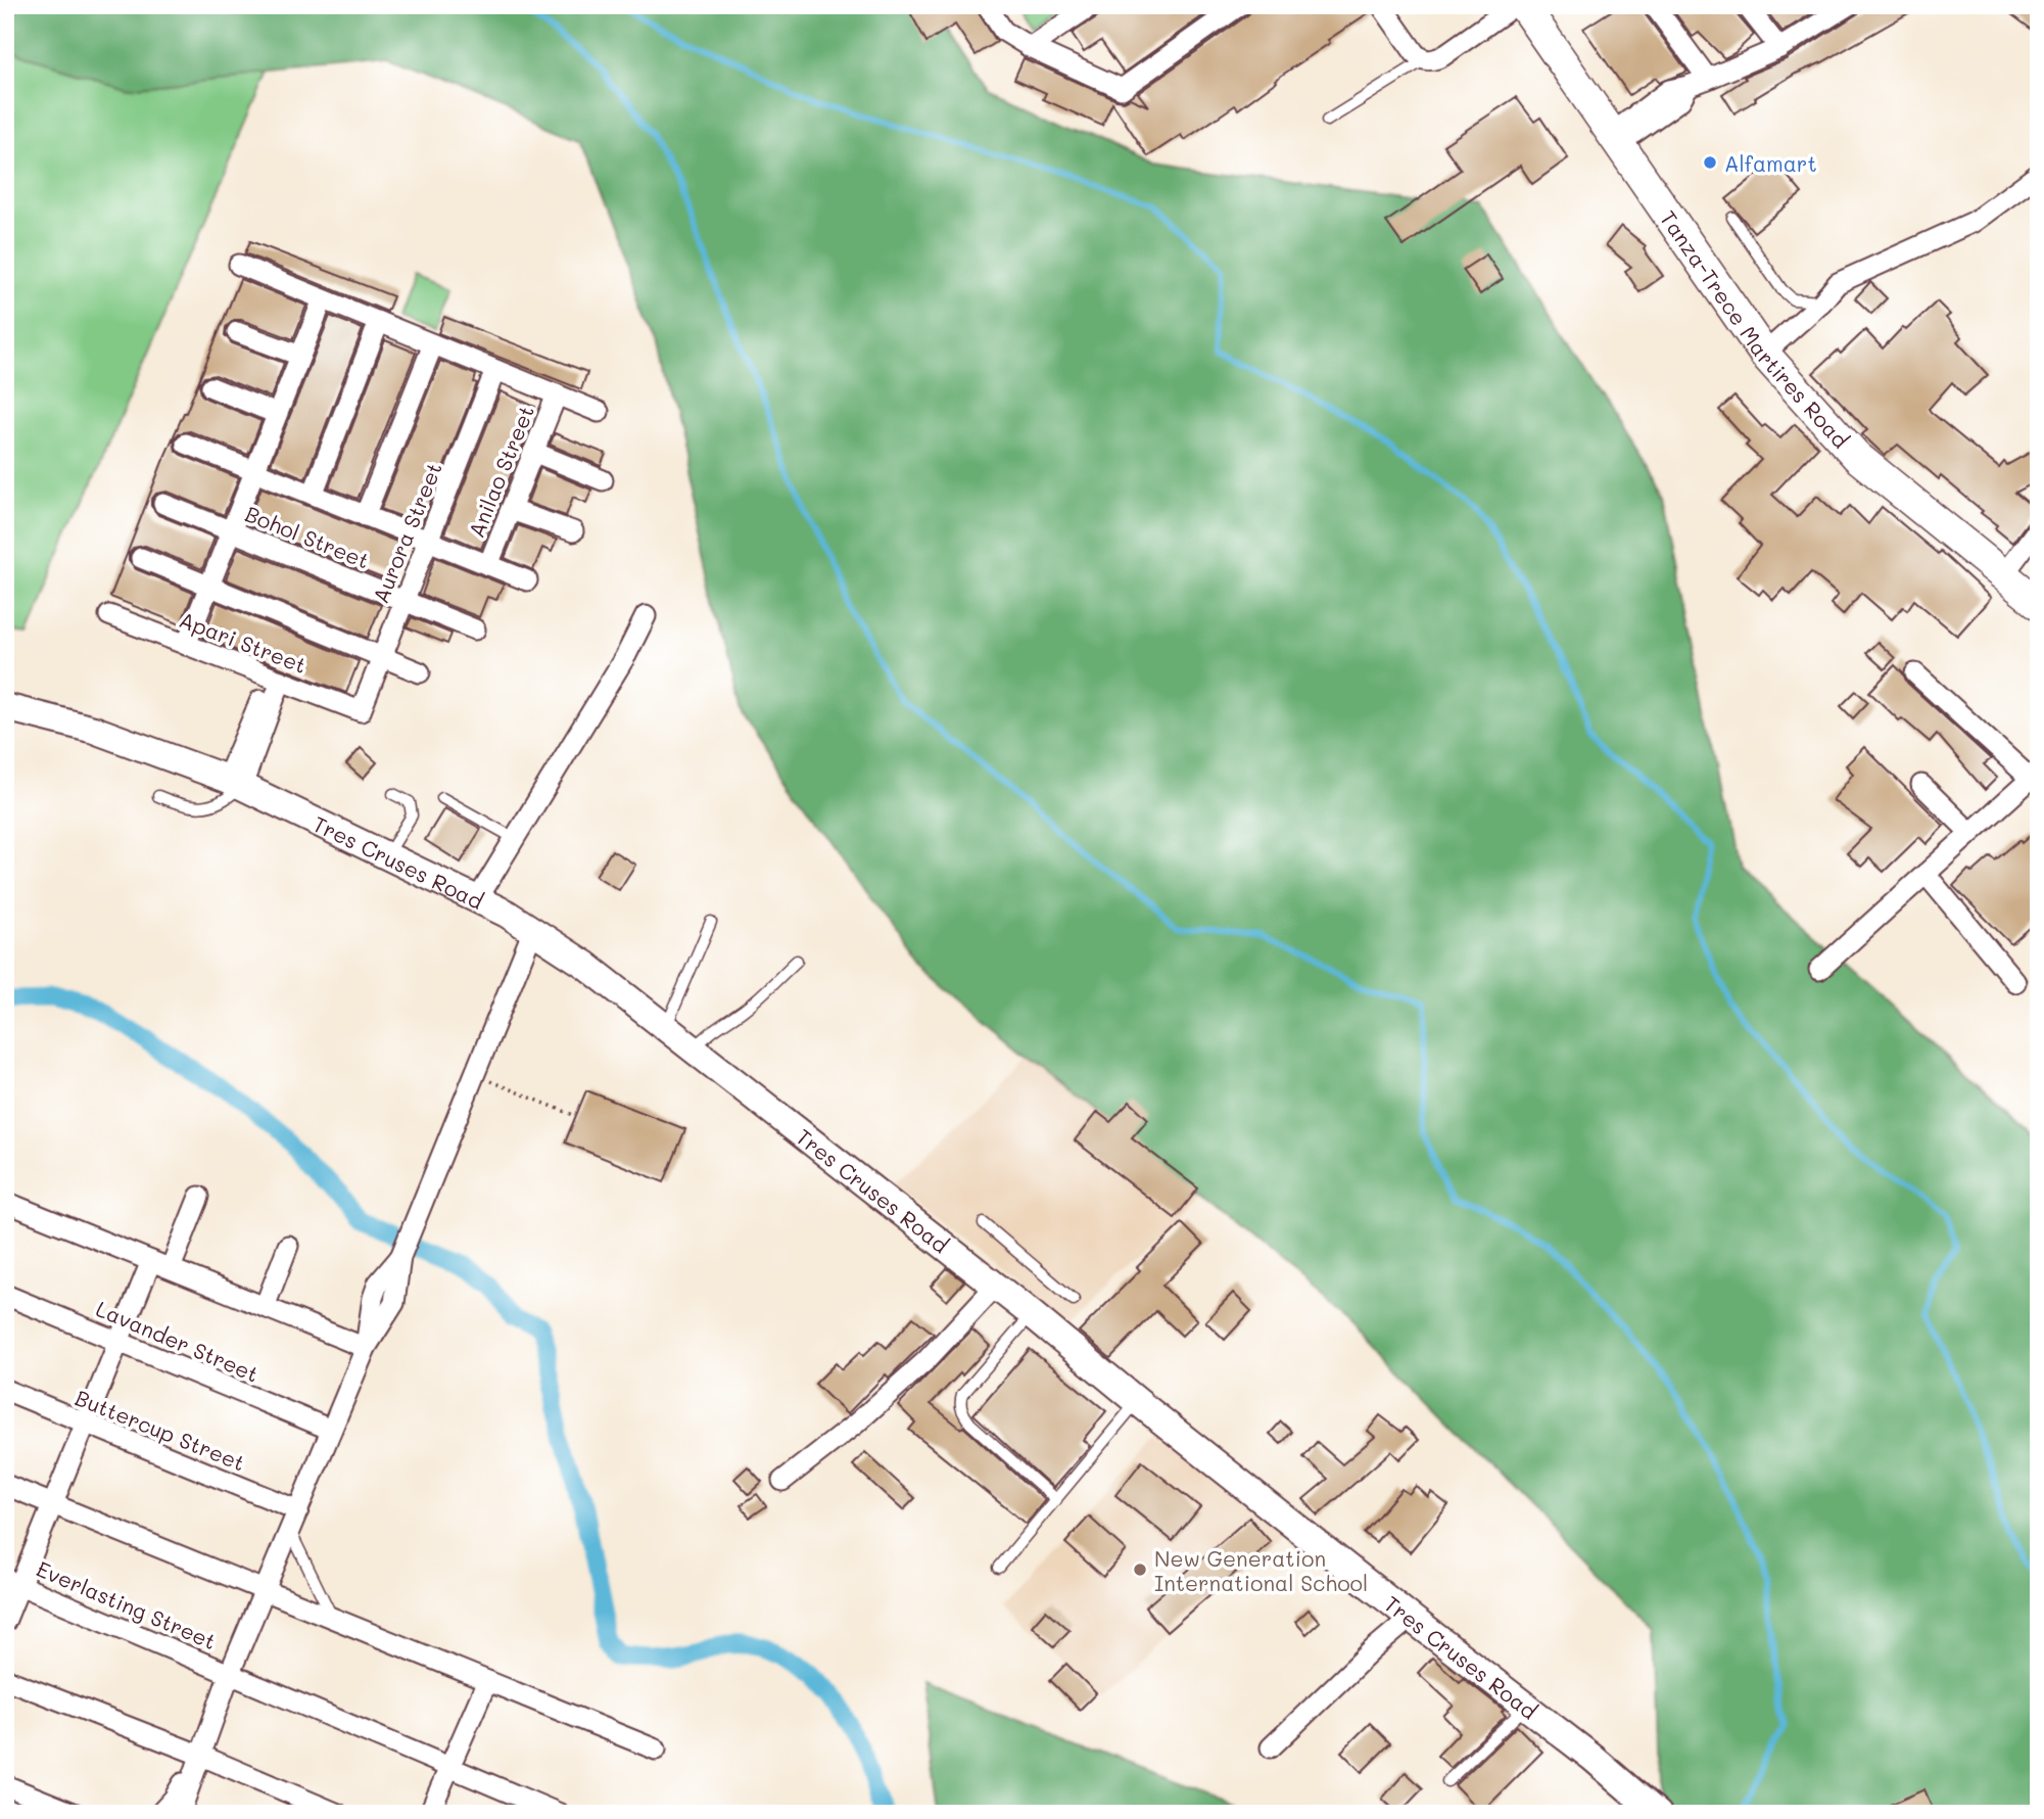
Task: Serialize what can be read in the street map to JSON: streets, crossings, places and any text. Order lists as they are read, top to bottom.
{
  "streets": {
    "main road": ["Tanza-Trece Martires Road", "Tres Cruses Road"],
    "street": [
      "Anilao Street",
      "Aurora Street",
      "Bohol Street",
      "Apari Street",
      "Lavander Street",
      "Buttercup Street",
      "Everlasting Street"
    ]
  },
  "crossings": [
    ["Aurora Street", "Bohol Street"],
    ["Aurora Street", "Apari Street"]
  ],
  "places": ["Alfamart", "New Generation International School"]
}
